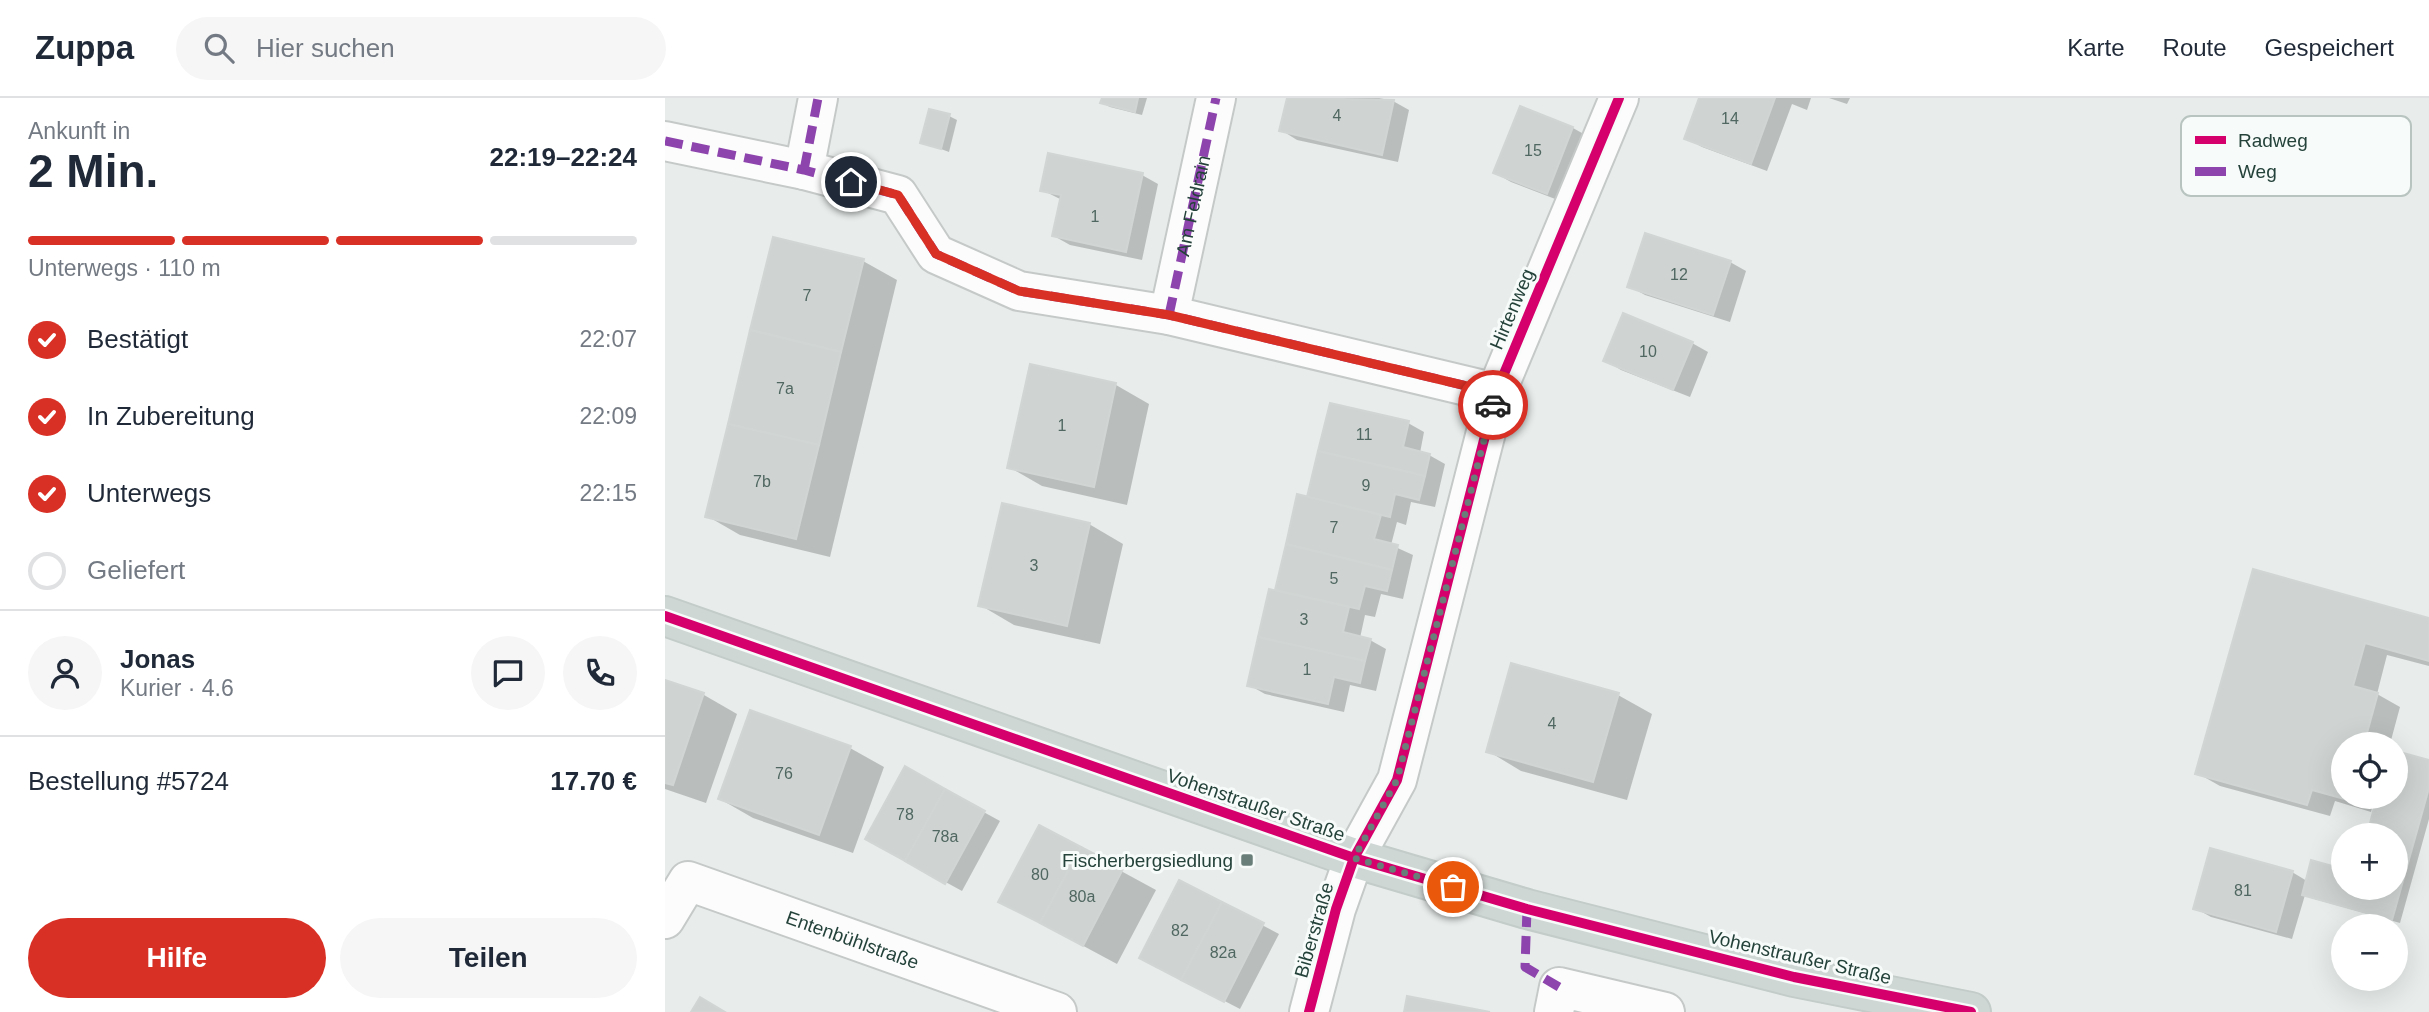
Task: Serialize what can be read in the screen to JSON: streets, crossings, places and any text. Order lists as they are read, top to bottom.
{
  "streets": {
    "main road": ["Vohenstraußer Straße"],
    "street": [
      "Am Feldrain",
      "Hirtenweg",
      "Biberstraße",
      "Entenbühlstraße"
    ]
  },
  "crossings": [
    ["Hirtenweg", "Vohenstraußer Straße"],
    ["Hirtenweg", "Biberstraße"],
    ["Vohenstraußer Straße", "Biberstraße"]
  ],
  "places": {
    "transit": ["Fischerbergsiedlung"]
  },
  "house_numbers": [
    "4",
    "14",
    "15",
    "1",
    "12",
    "7",
    "10",
    "7a",
    "1",
    "11",
    "7b",
    "9",
    "7",
    "3",
    "5",
    "3",
    "1",
    "4",
    "76",
    "78",
    "78a",
    "80",
    "81",
    "80a",
    "82",
    "82a"
  ],
  "legend": ["Radweg", "Weg"],
  "page": {
    "header": "Zuppa",
    "search": "Hier suchen",
    "nav": ["Karte", "Route", "Gespeichert"],
    "heading": ["2 Min.", "Ankunft in", "22:19–22:24"],
    "panel": [
      "Jonas",
      "Kurier · 4.6",
      "Bestellung #5724",
      "17.70 €"
    ],
    "bar": "Unterwegs · 110 m",
    "list": [
      ["Bestätigt", "22:07"],
      ["In Zubereitung", "22:09"],
      ["Unterwegs", "22:15"],
      "Geliefert"
    ],
    "map_buttons": ["+", "−"],
    "buttons": ["Hilfe", "Teilen"]
  }
}
